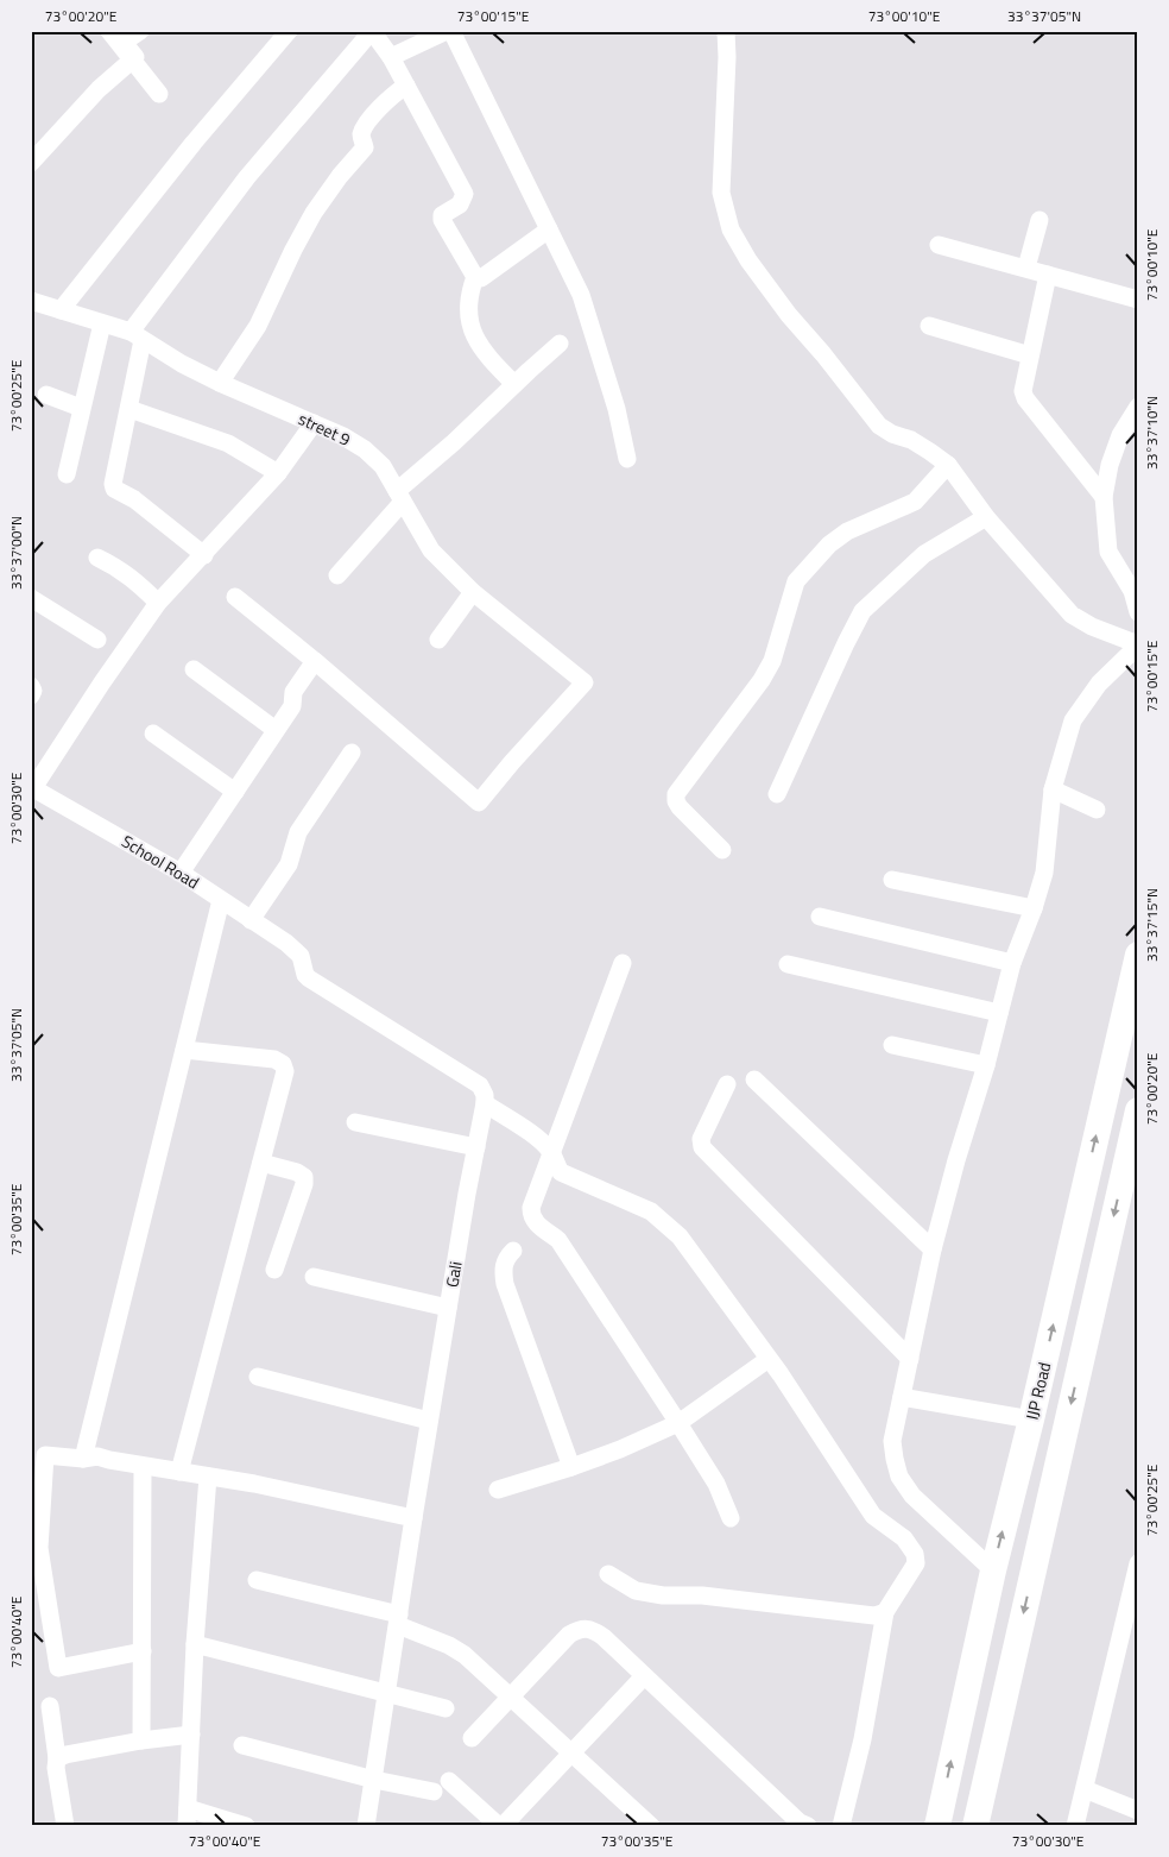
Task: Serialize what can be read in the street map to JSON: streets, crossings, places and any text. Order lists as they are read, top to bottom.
{
  "streets": {
    "highway": ["IJP Road"],
    "street": ["street 9", "School Road", "Gali"]
  },
  "crossings": [
    ["School Road", "Gali"]
  ],
  "coordinates": [
    "73°00'20\"E",
    "73°00'15\"E",
    "73°00'10\"E",
    "33°37'05\"N",
    "73°00'25\"E",
    "33°37'10\"N",
    "33°37'00\"N",
    "73°00'30\"E",
    "33°37'15\"N",
    "73°00'35\"E",
    "73°00'40\"E"
  ]
}
